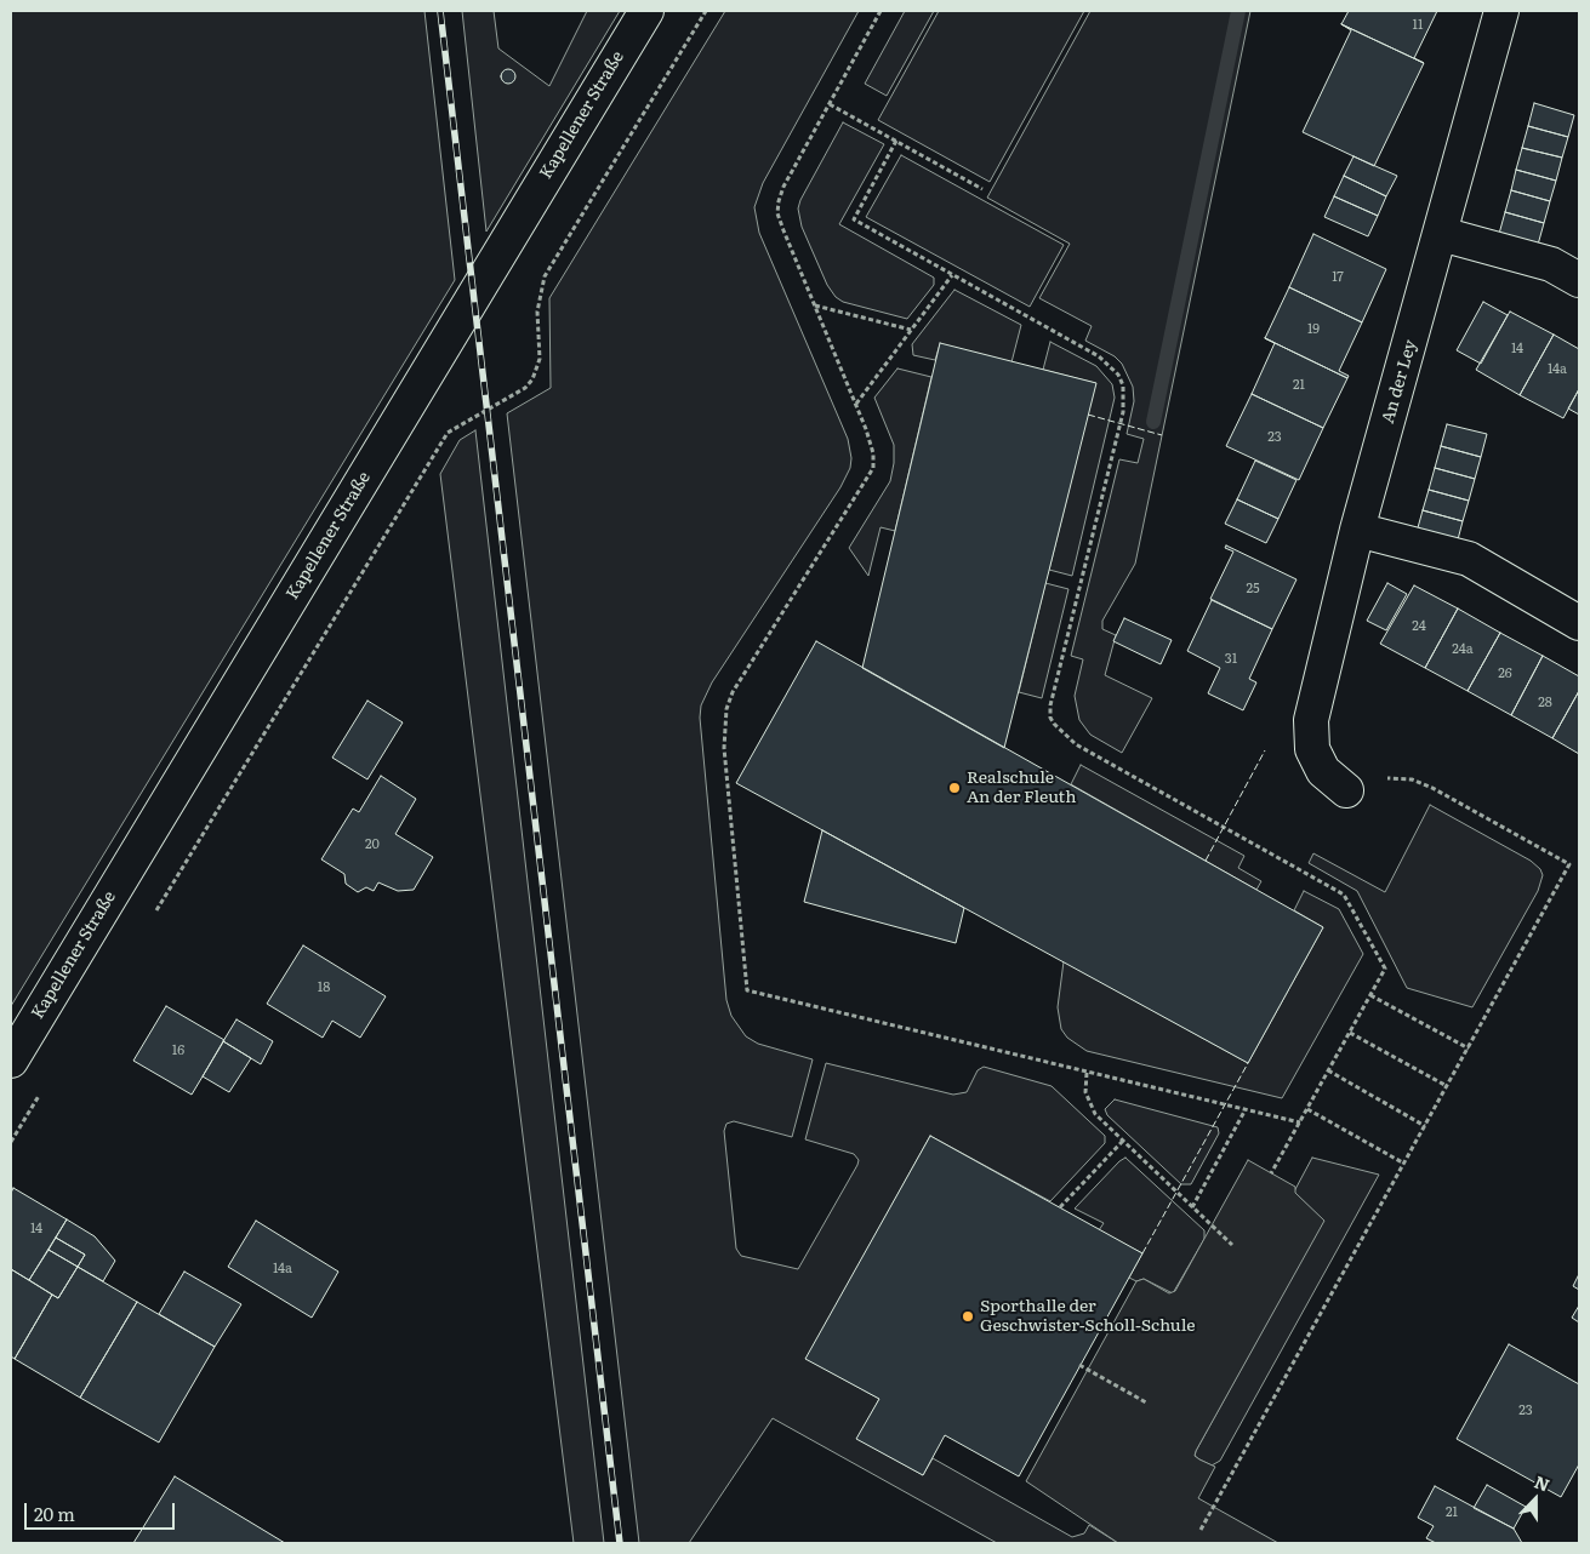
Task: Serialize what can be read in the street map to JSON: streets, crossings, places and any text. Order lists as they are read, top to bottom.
{
  "streets": {
    "street": ["Kapellener Straße", "An der Ley"]
  },
  "places": ["Realschule An der Fleuth", "Sporthalle der Geschwister-Scholl-Schule"],
  "house_numbers": [
    "11",
    "17",
    "19",
    "14",
    "14a",
    "21",
    "23",
    "25",
    "24",
    "24a",
    "31",
    "26",
    "28",
    "20",
    "18",
    "16",
    "14",
    "14a",
    "23",
    "21"
  ],
  "scale_bar": "20 m",
  "north": "top"
}
